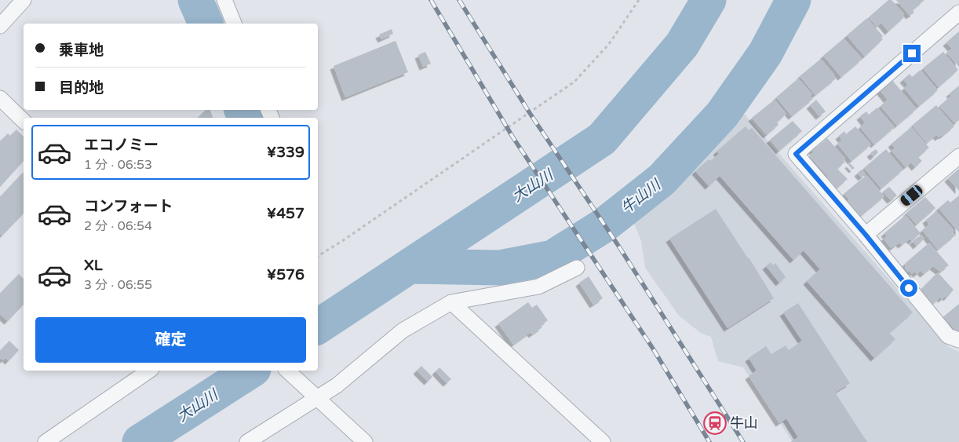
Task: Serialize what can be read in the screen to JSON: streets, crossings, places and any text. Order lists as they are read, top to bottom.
{
  "water": ["大山川", "牛山川"],
  "places": {
    "station": ["牛山"]
  },
  "page": {
    "banner": ["乗車地", "目的地"],
    "list": [
      {
        "name": "エコノミー",
        "note": "1 分 · 06:53",
        "value": "¥339"
      },
      {
        "name": "コンフォート",
        "note": "2 分 · 06:54",
        "value": "¥457"
      },
      {
        "name": "XL",
        "note": "3 分 · 06:55",
        "value": "¥576"
      }
    ],
    "buttons": "確定"
  }
}
